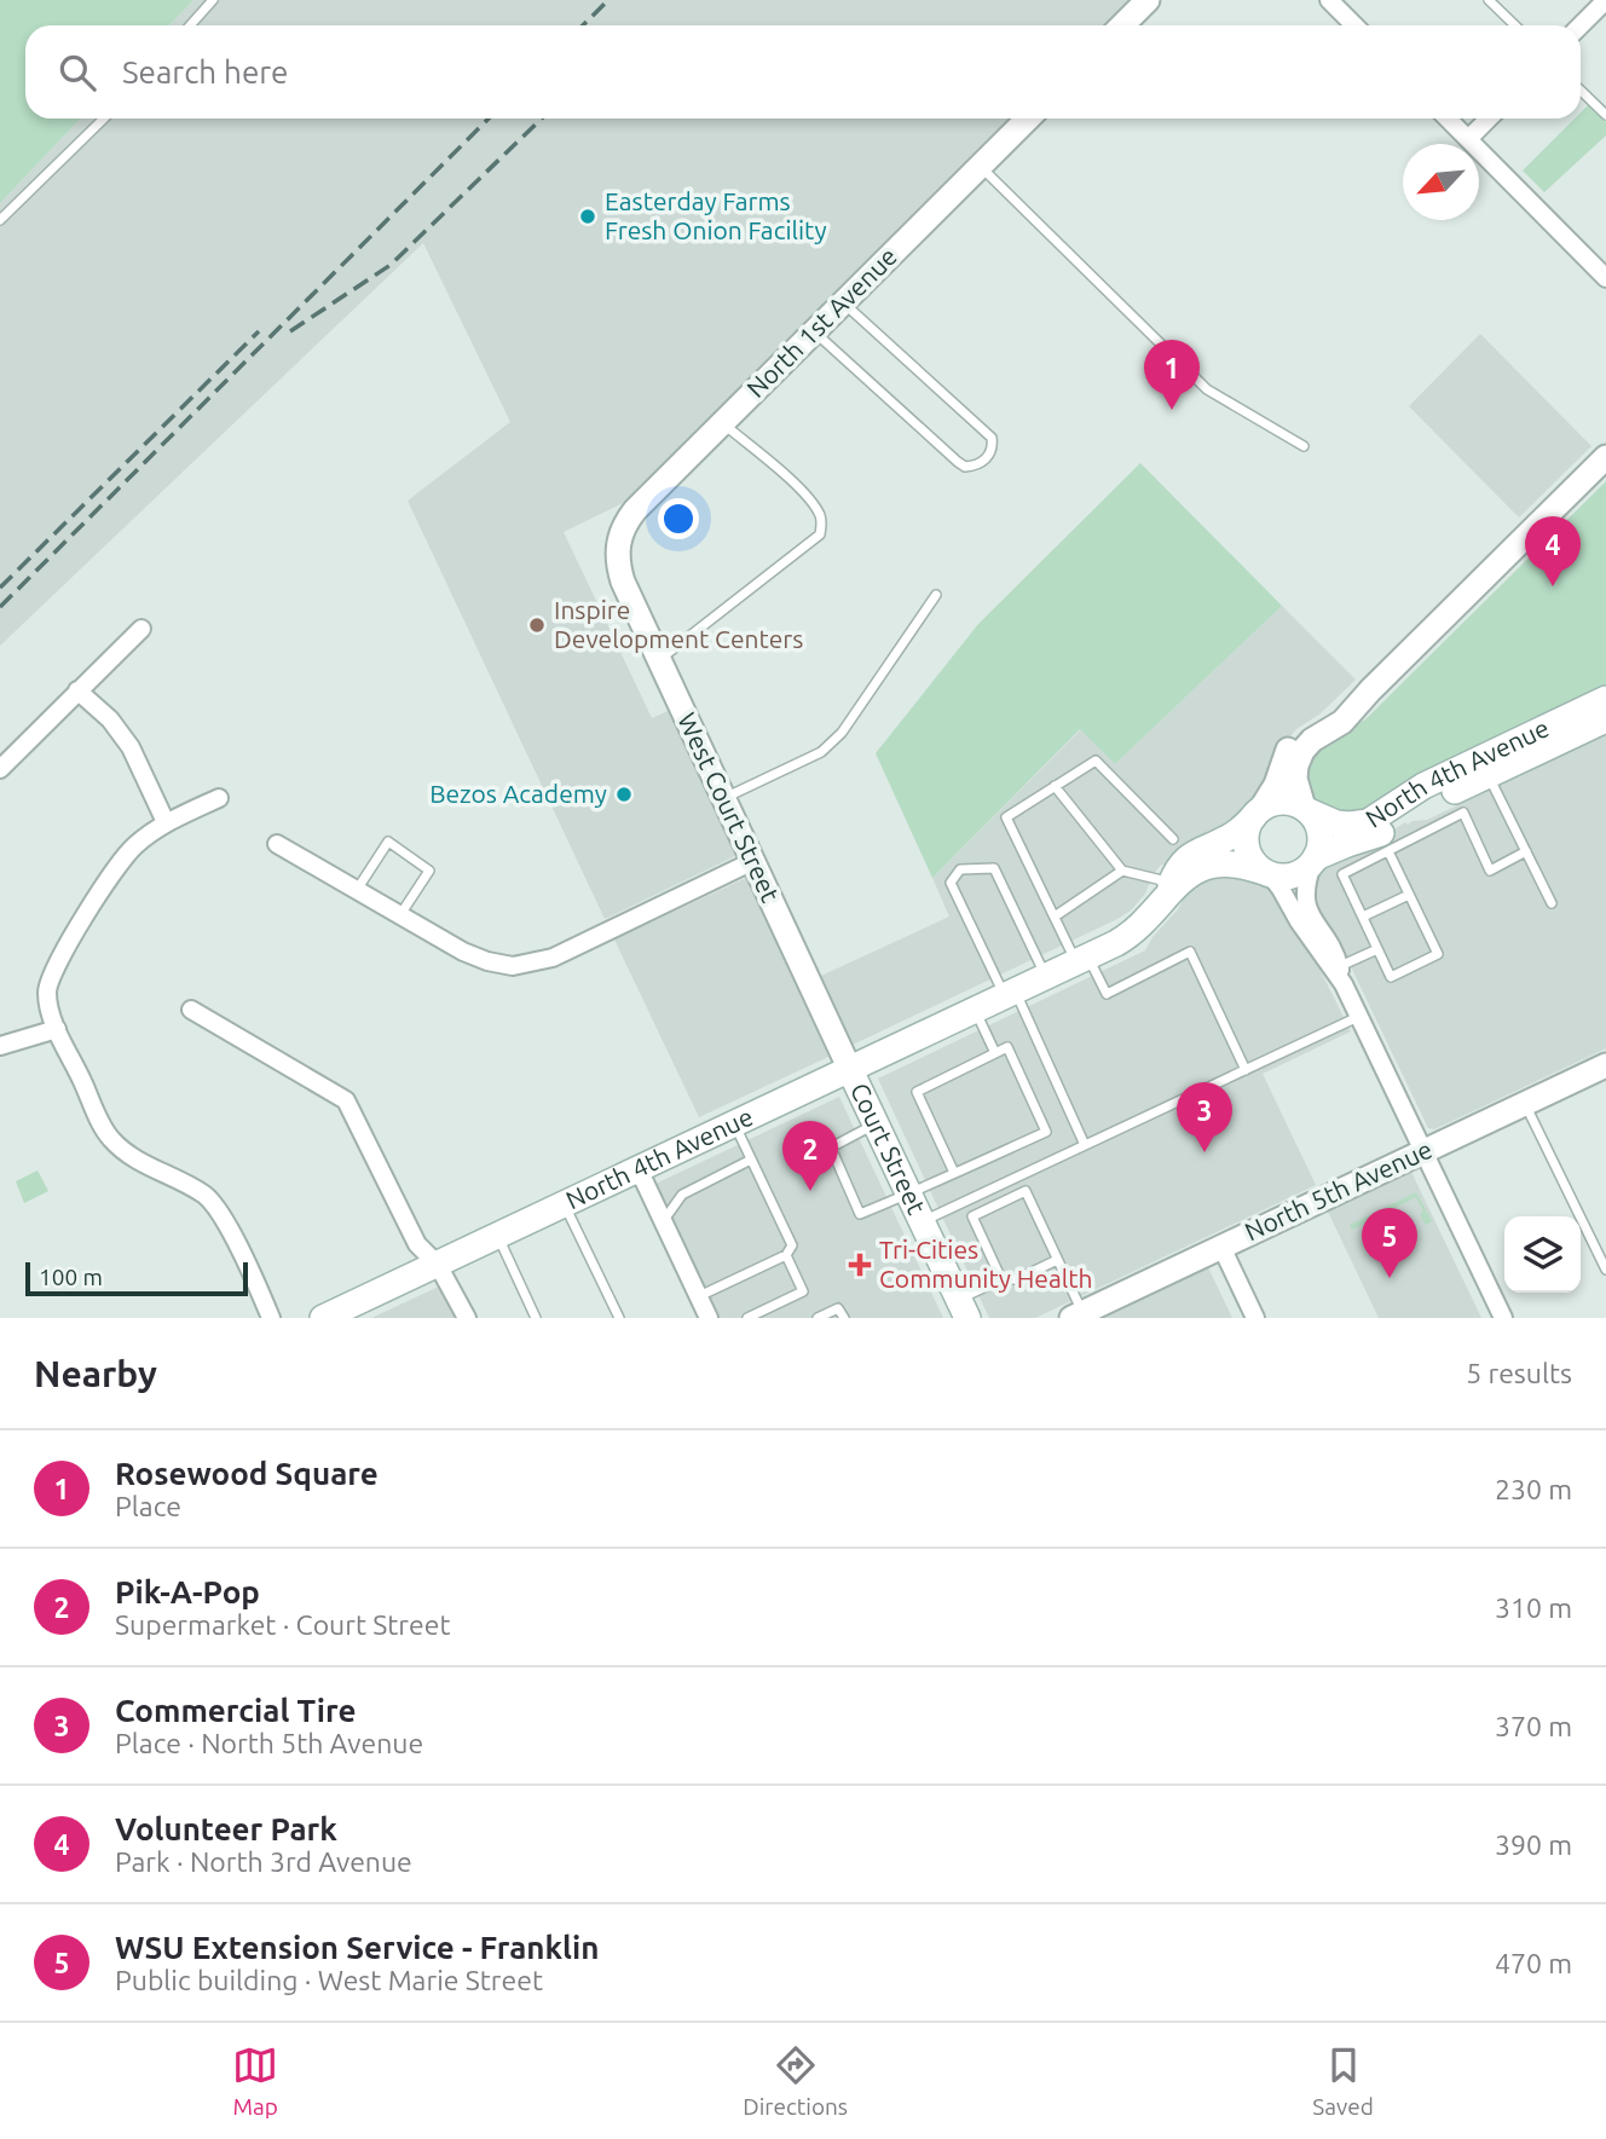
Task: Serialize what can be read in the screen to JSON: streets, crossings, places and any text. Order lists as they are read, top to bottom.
{
  "streets": {
    "main road": ["North 4th Avenue", "Court Street"],
    "street": ["North 1st Avenue", "West Court Street", "North 5th Avenue"]
  },
  "crossings": [
    ["North 1st Avenue", "West Court Street"],
    ["North 4th Avenue", "West Court Street"],
    ["North 4th Avenue", "Court Street"],
    ["West Court Street", "Court Street"]
  ],
  "places": {
    "other": ["Easterday Farms Fresh Onion Facility", "Inspire Development Centers", "Bezos Academy"],
    "health": ["Tri-Cities Community Health"]
  },
  "scale_bar": "100 m",
  "north": "bottom left",
  "page": {
    "search": "Search here",
    "pins": [
      "1",
      "4",
      "3",
      "2",
      "5"
    ],
    "scale": "100 m",
    "heading": ["Nearby", "5 results"],
    "list": [
      {
        "mark": "1",
        "name": "Rosewood Square",
        "note": "Place",
        "value": "230 m"
      },
      {
        "mark": "2",
        "name": "Pik-A-Pop",
        "note": "Supermarket · Court Street",
        "value": "310 m"
      },
      {
        "mark": "3",
        "name": "Commercial Tire",
        "note": "Place · North 5th Avenue",
        "value": "370 m"
      },
      {
        "mark": "4",
        "name": "Volunteer Park",
        "note": "Park · North 3rd Avenue",
        "value": "390 m"
      },
      {
        "mark": "5",
        "name": "WSU Extension Service - Franklin",
        "note": "Public building · West Marie Street",
        "value": "470 m"
      }
    ],
    "nav": ["Map", "Directions", "Saved"]
  }
}
